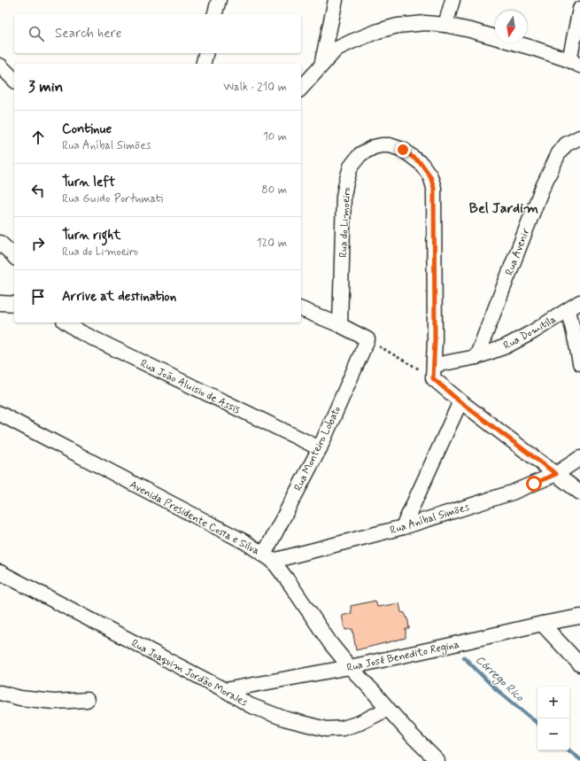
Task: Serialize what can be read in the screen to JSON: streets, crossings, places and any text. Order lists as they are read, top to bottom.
{
  "streets": {
    "street": [
      "Rua do Limoeiro",
      "Rua Avenir",
      "Rua Domitila",
      "Rua João Aluisio de Assis",
      "Rua Monteiro Lobato",
      "Avenida Presidente Costa e Silva",
      "Rua Aníbal Simões",
      "Rua José Benedito Regina",
      "Rua Joaquim Jordão Morales"
    ]
  },
  "crossings": [
    ["Rua do Limoeiro", "Rua Domitila"],
    ["Rua Avenir", "Rua Domitila"],
    ["Rua João Aluisio de Assis", "Rua Monteiro Lobato"],
    ["Rua Monteiro Lobato", "Avenida Presidente Costa e Silva"],
    ["Rua Monteiro Lobato", "Rua Aníbal Simões"],
    ["Avenida Presidente Costa e Silva", "Rua Aníbal Simões"],
    ["Avenida Presidente Costa e Silva", "Rua José Benedito Regina"],
    ["Avenida Presidente Costa e Silva", "Rua Joaquim Jordão Morales"],
    ["Rua José Benedito Regina", "Rua Joaquim Jordão Morales"]
  ],
  "districts": ["Bel Jardim"],
  "water": ["Córrego Rico"],
  "north": "bottom",
  "page": {
    "search": "Search here",
    "heading": ["3 min", "Walk · 210 m"],
    "list": [
      ["Continue", "Rua Aníbal Simões", "10 m"],
      ["Turn left", "Rua Guido Portumati", "80 m"],
      ["Turn right", "Rua do Limoeiro", "120 m"],
      "Arrive at destination"
    ],
    "map_buttons": ["+", "−"]
  }
}
